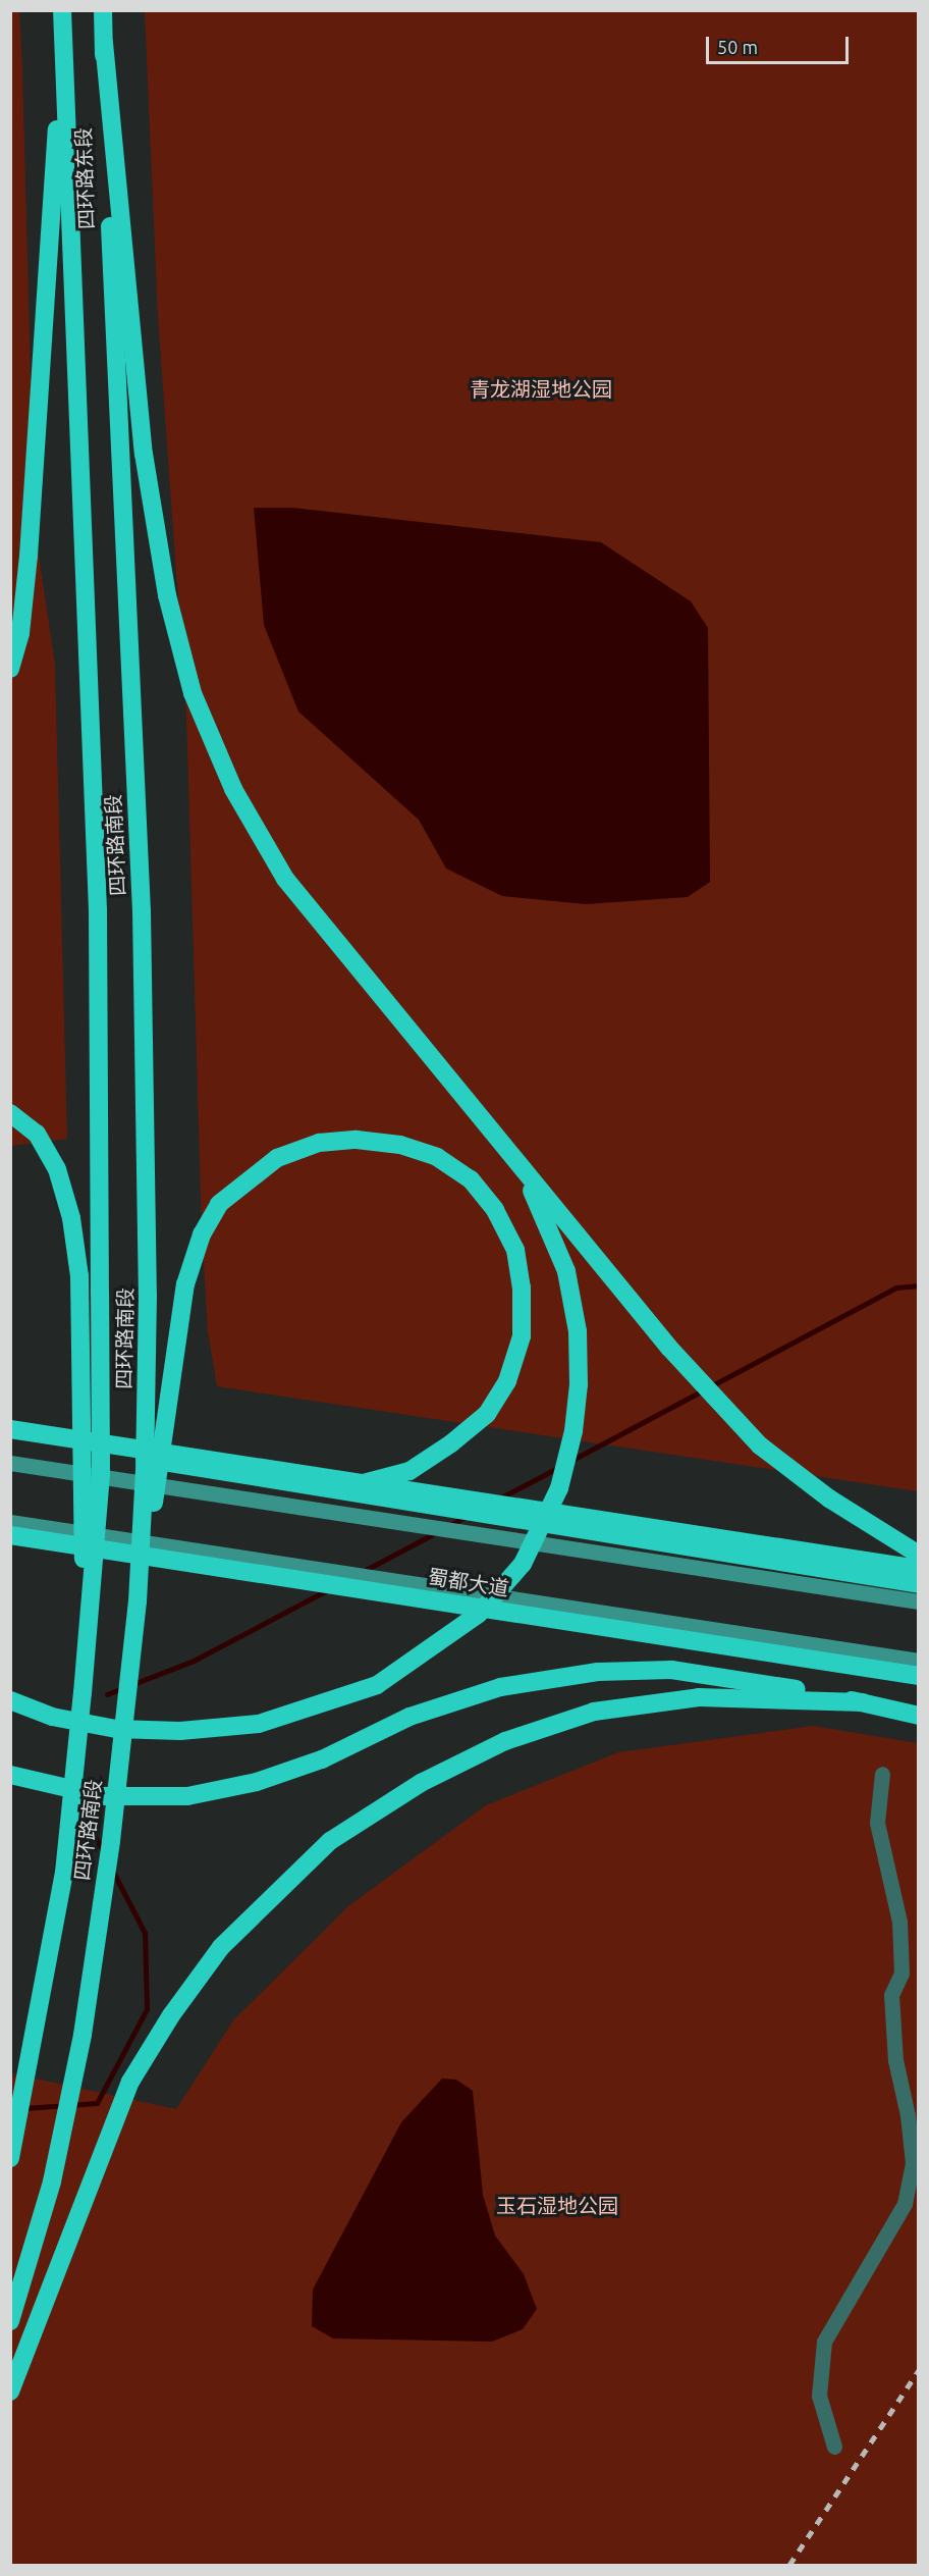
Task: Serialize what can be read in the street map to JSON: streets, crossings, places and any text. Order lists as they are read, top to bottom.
{
  "streets": {
    "highway": ["四环路东段", "四环路南段", "蜀都大道"]
  },
  "crossings": [
    ["四环路东段", "四环路南段"]
  ],
  "parks": ["青龙湖湿地公园", "玉石湿地公园"],
  "scale_bar": "50 m"
}
